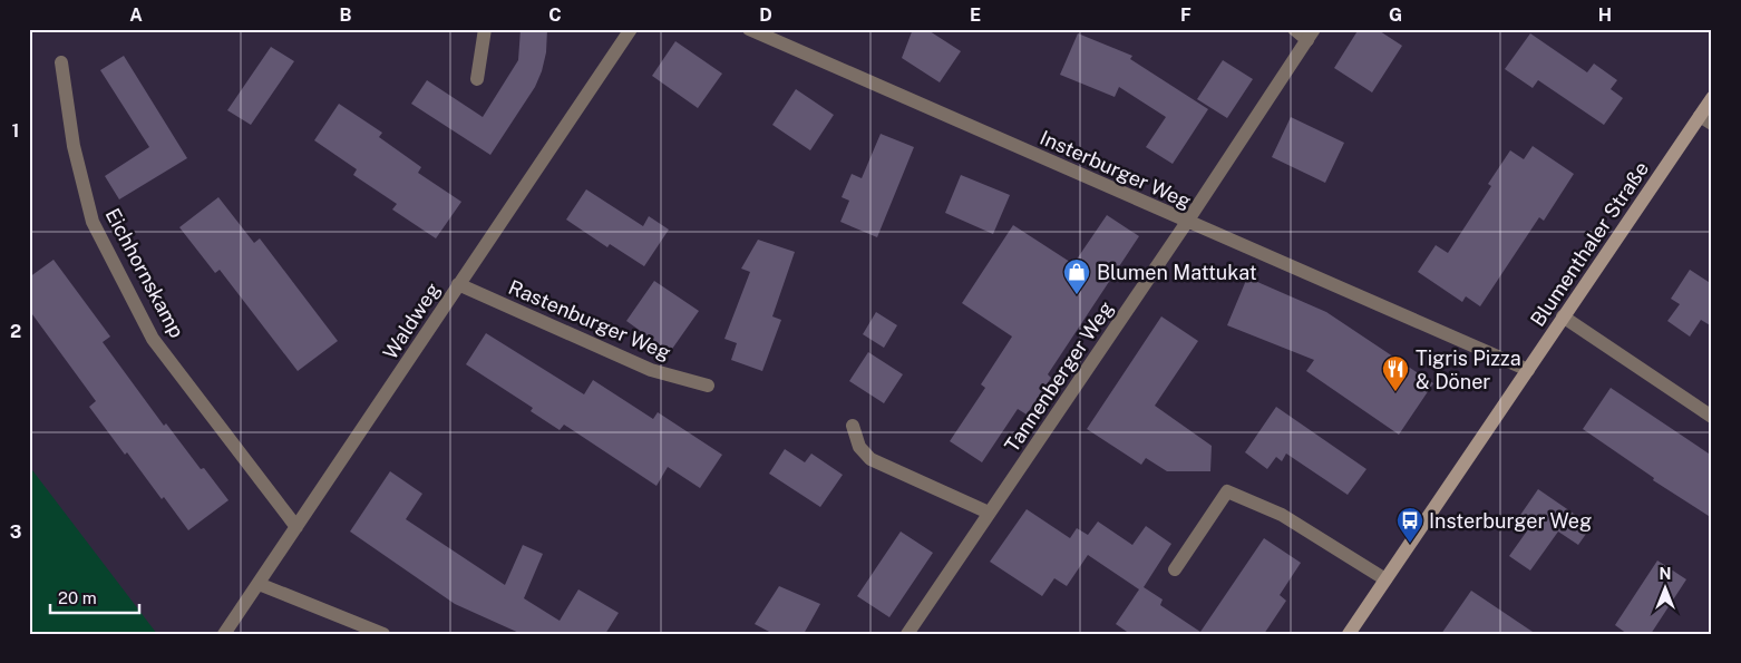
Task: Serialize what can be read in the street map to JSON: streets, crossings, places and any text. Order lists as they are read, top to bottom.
{
  "streets": {
    "main road": ["Blumenthaler Straße"],
    "street": [
      "Insterburger Weg",
      "Eichhornskamp",
      "Rastenburger Weg",
      "Waldweg",
      "Tannenberger Weg"
    ]
  },
  "crossings": [
    ["Insterburger Weg", "Blumenthaler Straße"],
    ["Insterburger Weg", "Tannenberger Weg"],
    ["Eichhornskamp", "Waldweg"],
    ["Rastenburger Weg", "Waldweg"]
  ],
  "places": {
    "shop": ["Blumen Mattukat"],
    "restaurant": ["Tigris Pizza & Döner"],
    "bus stop": ["Insterburger Weg"]
  },
  "scale_bar": "20 m",
  "north": "top",
  "grid": {
    "columns": [
      "A",
      "B",
      "C",
      "D",
      "E",
      "F",
      "G",
      "H"
    ],
    "rows": ["1", "2", "3"]
  }
}
